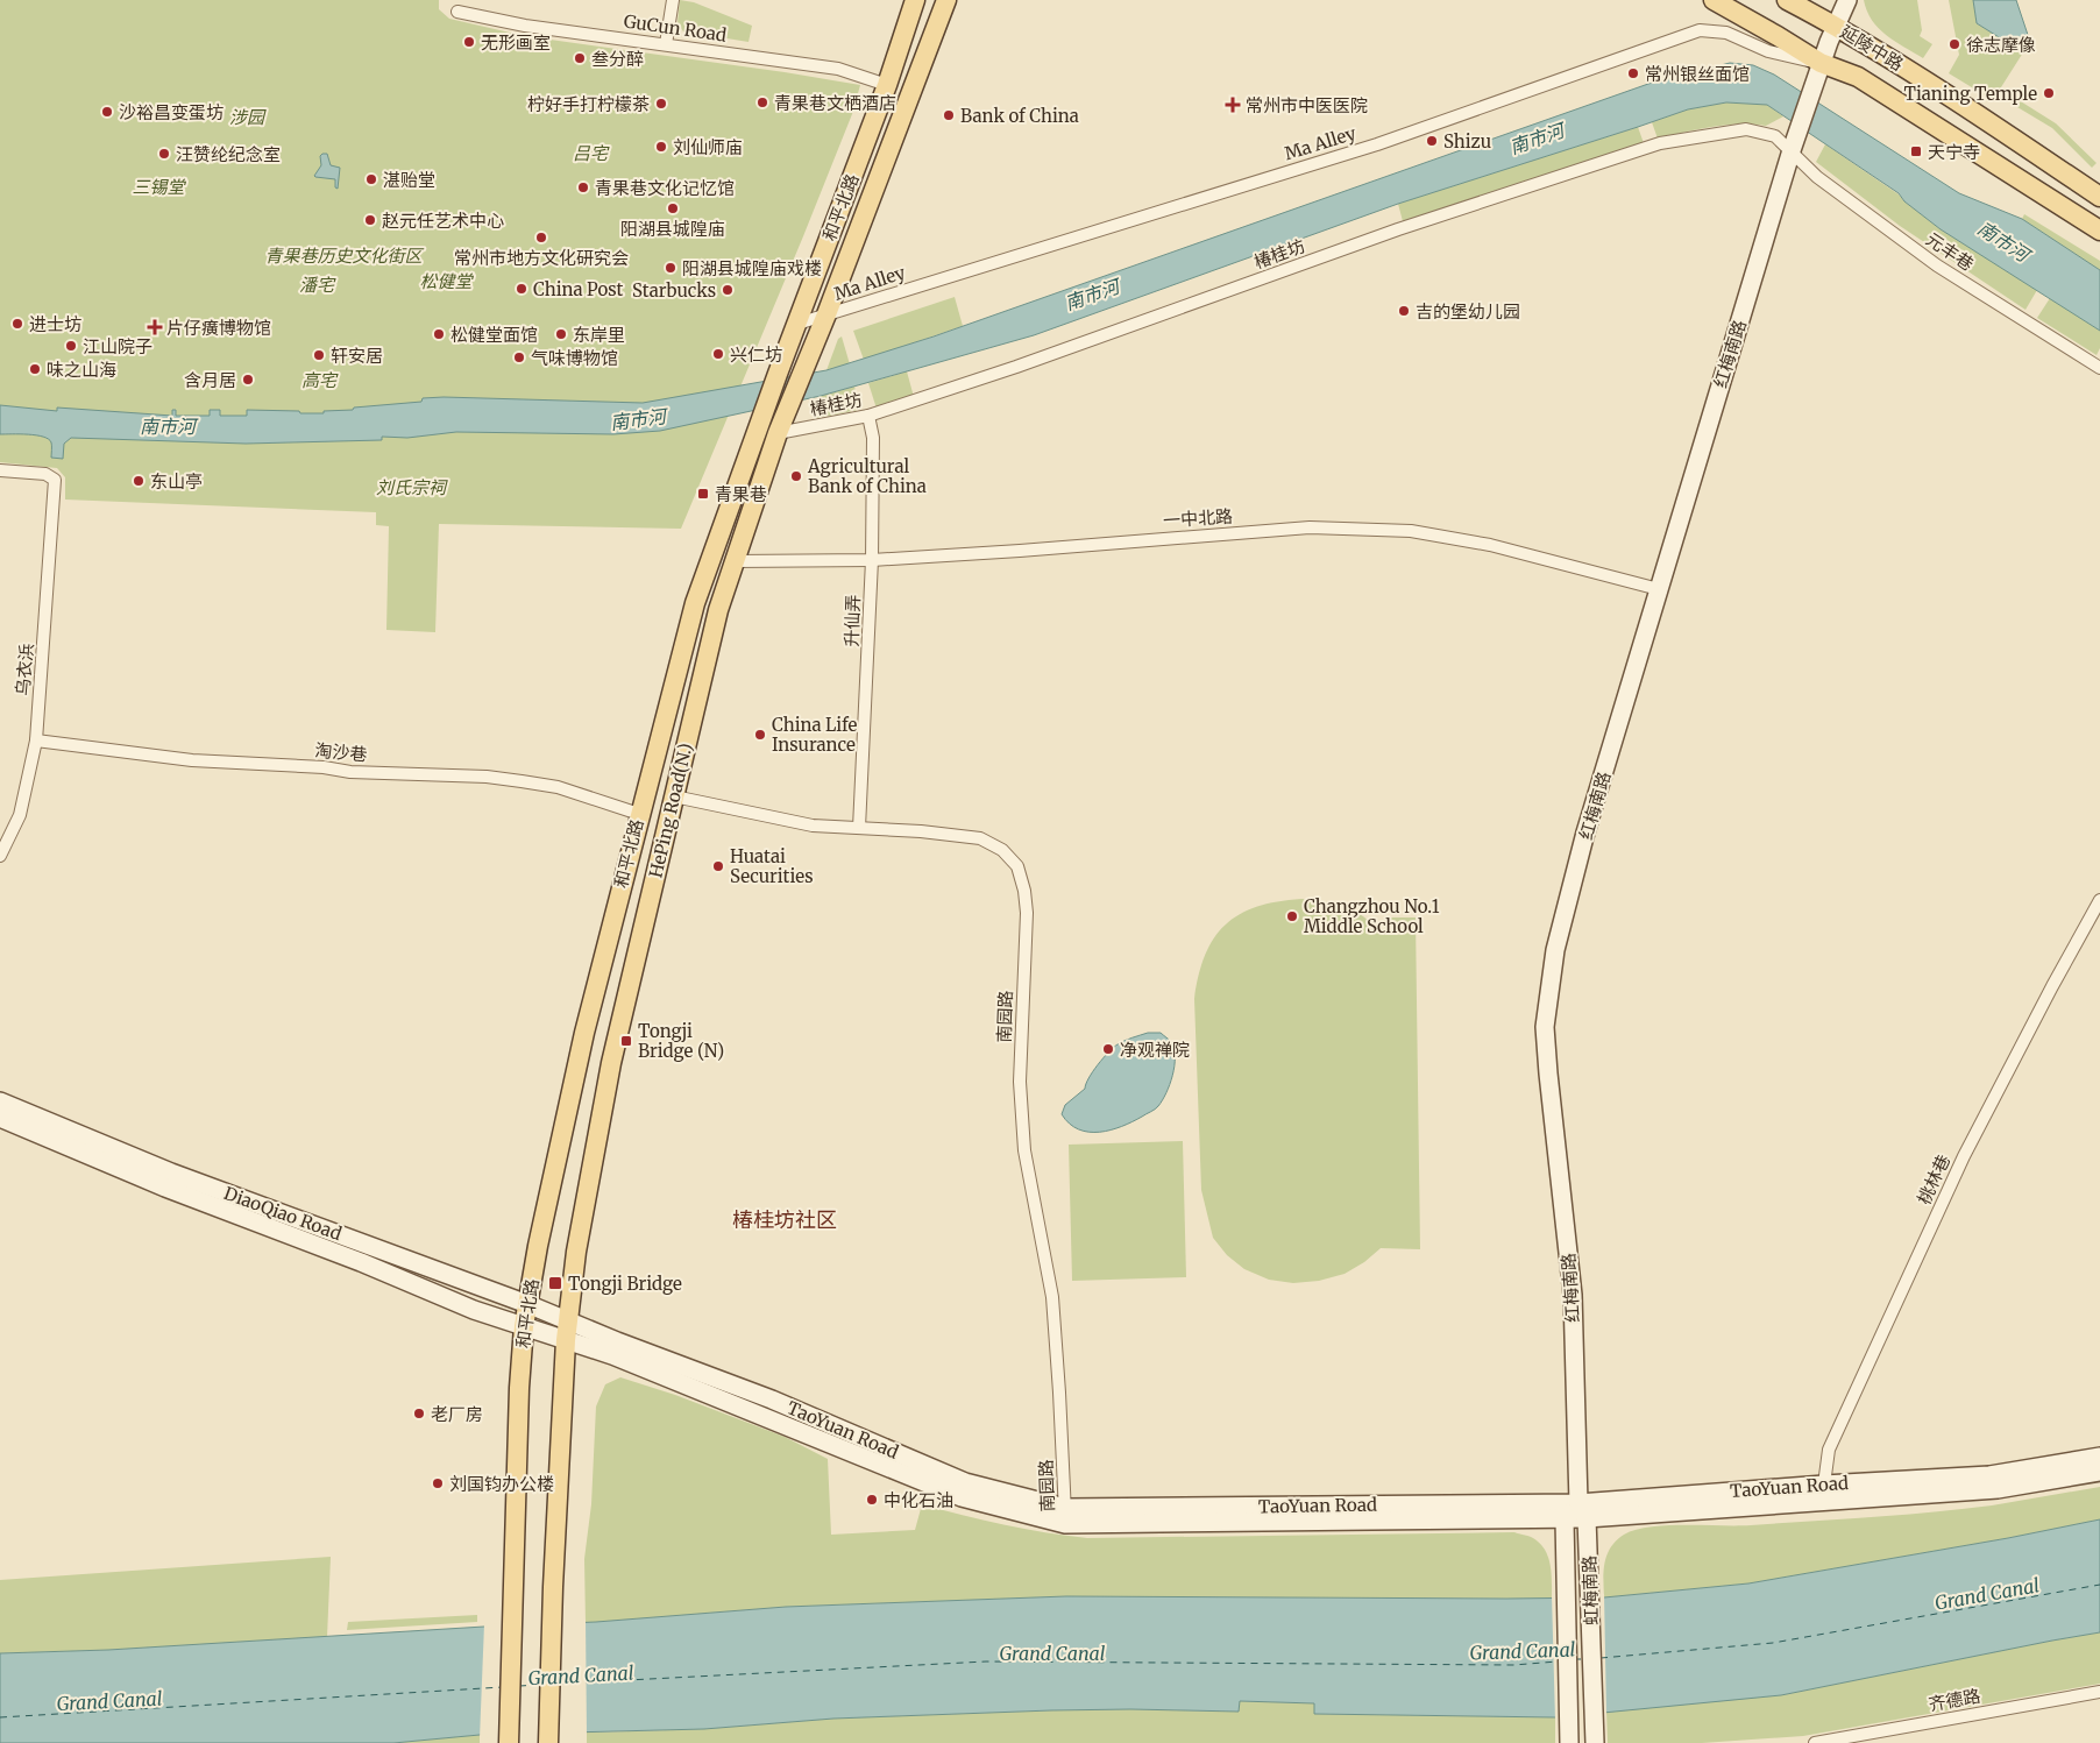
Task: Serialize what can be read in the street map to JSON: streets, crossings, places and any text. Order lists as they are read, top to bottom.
{
  "streets": {
    "main road": [
      "延陵中路",
      "和平北路",
      "红梅南路",
      "HePing Road(N.)",
      "DiaoQiao Road",
      "TaoYuan Road",
      "虹梅南路"
    ],
    "street": [
      "GuCun Road",
      "Ma Alley",
      "元丰巷",
      "椿桂坊",
      "一中北路",
      "升仙弄",
      "乌衣浜",
      "淘沙巷",
      "南园路",
      "桃林巷",
      "齐德路"
    ]
  },
  "crossings": [
    ["GuCun Road", "和平北路"],
    ["延陵中路", "Ma Alley"],
    ["延陵中路", "红梅南路"],
    ["Ma Alley", "和平北路"],
    ["Ma Alley", "红梅南路"],
    ["Ma Alley", "HePing Road(N.)"],
    ["和平北路", "淘沙巷"],
    ["和平北路", "HePing Road(N.)"],
    ["和平北路", "DiaoQiao Road"],
    ["元丰巷", "椿桂坊"],
    ["元丰巷", "红梅南路"],
    ["椿桂坊", "红梅南路"],
    ["椿桂坊", "升仙弄"],
    ["椿桂坊", "HePing Road(N.)"],
    ["红梅南路", "一中北路"],
    ["红梅南路", "TaoYuan Road"],
    ["一中北路", "升仙弄"],
    ["一中北路", "HePing Road(N.)"],
    ["升仙弄", "南园路"],
    ["乌衣浜", "淘沙巷"],
    ["HePing Road(N.)", "南园路"],
    ["HePing Road(N.)", "DiaoQiao Road"],
    ["HePing Road(N.)", "TaoYuan Road"],
    ["南园路", "TaoYuan Road"],
    ["桃林巷", "TaoYuan Road"],
    ["DiaoQiao Road", "TaoYuan Road"],
    ["TaoYuan Road", "虹梅南路"]
  ],
  "districts": ["椿桂坊社区"],
  "water": ["南市河", "Grand Canal"],
  "parks": [
    "涉园",
    "吕宅",
    "三锡堂",
    "青果巷历史文化街区",
    "松健堂",
    "潘宅",
    "高宅",
    "刘氏宗祠"
  ],
  "places": {
    "other": [
      "无形画室",
      "徐志摩像",
      "叁分醉",
      "常州银丝面馆",
      "Tianing Temple",
      "青果巷文栖酒店",
      "柠好手打柠檬茶",
      "沙裕昌变蛋坊",
      "Bank of China",
      "Shizu",
      "刘仙师庙",
      "汪赞纶纪念室",
      "湛贻堂",
      "青果巷文化记忆馆",
      "阳湖县城隍庙",
      "赵元任艺术中心",
      "常州市地方文化研究会",
      "阳湖县城隍庙戏楼",
      "China Post",
      "Starbucks",
      "吉的堡幼儿园",
      "进士坊",
      "松健堂面馆",
      "东岸里",
      "江山院子",
      "兴仁坊",
      "轩安居",
      "气味博物馆",
      "味之山海",
      "含月居",
      "Agricultural Bank of China",
      "东山亭",
      "China Life Insurance",
      "Huatai Securities",
      "Changzhou No.1 Middle School",
      "净观禅院",
      "老厂房",
      "刘国钧办公楼",
      "中化石油"
    ],
    "health": ["常州市中医医院", "片仔癀博物馆"],
    "transit": [
      "天宁寺",
      "青果巷",
      "Tongji Bridge (N)",
      "Tongji Bridge"
    ]
  }
}
